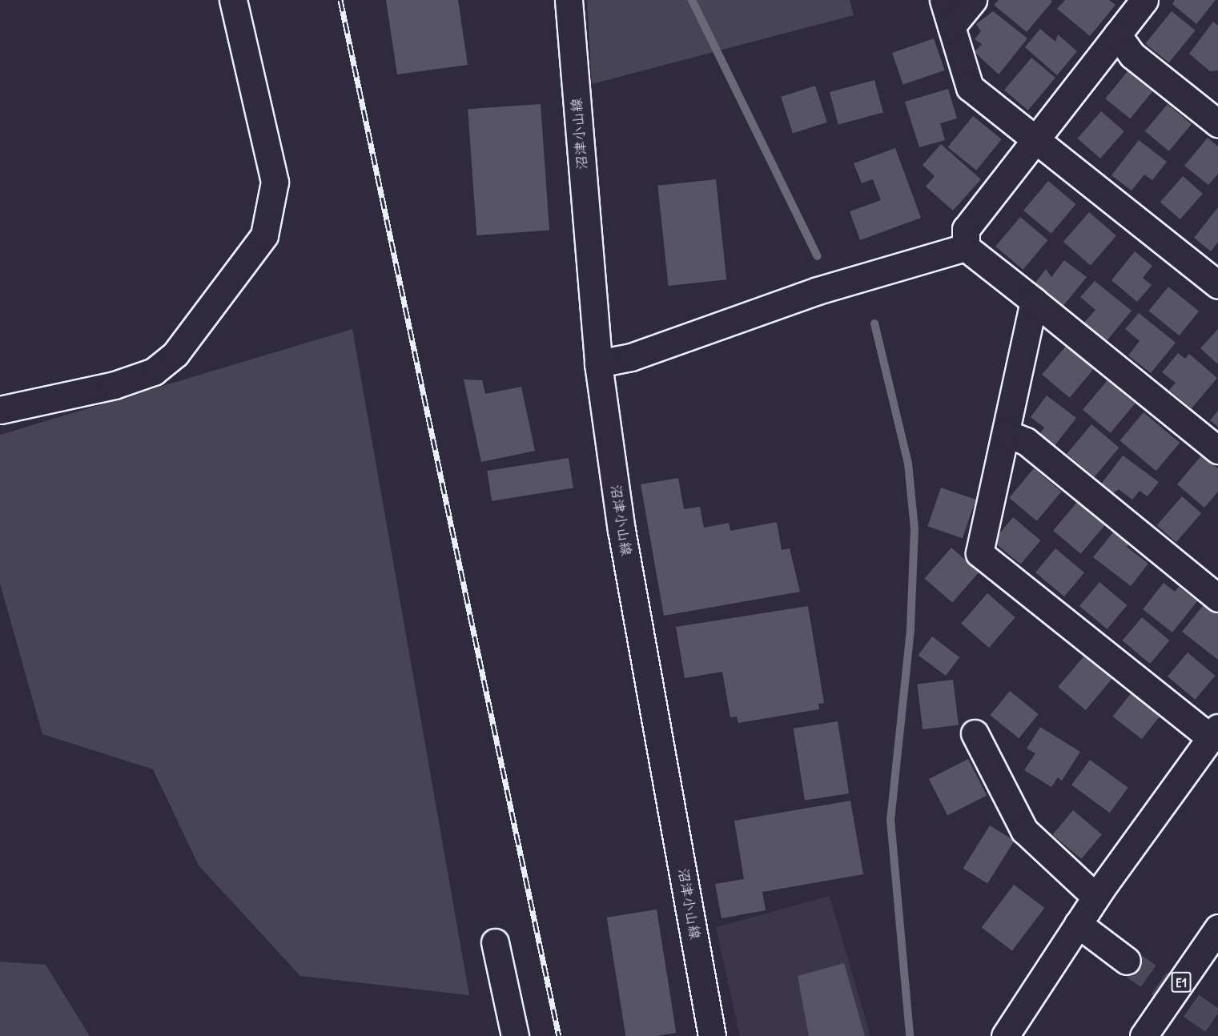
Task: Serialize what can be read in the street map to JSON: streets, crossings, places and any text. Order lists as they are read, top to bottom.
{
  "streets": {
    "main road": ["沼津小山線", "E1"]
  }
}
